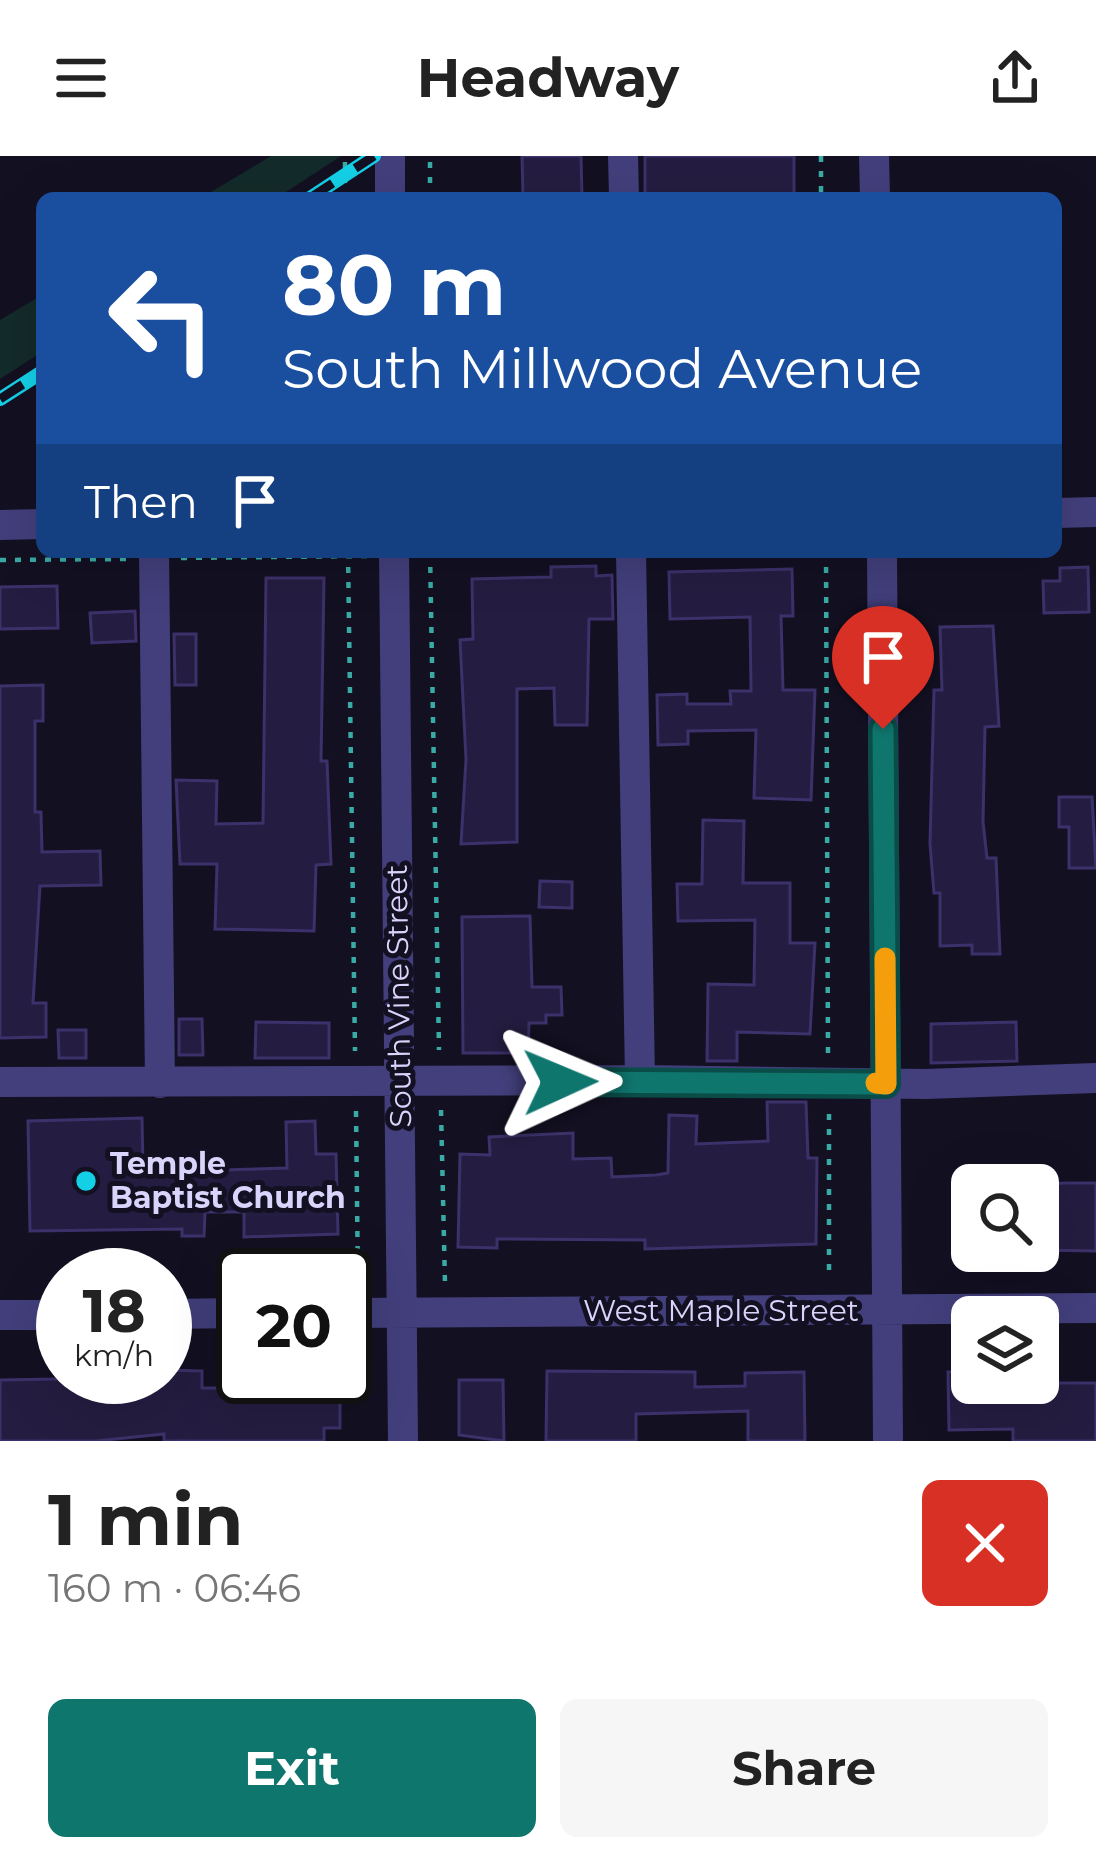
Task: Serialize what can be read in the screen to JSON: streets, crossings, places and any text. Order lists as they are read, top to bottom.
{
  "streets": {
    "street": ["South Vine Street", "West Maple Street"]
  },
  "crossings": [
    ["South Vine Street", "West Maple Street"]
  ],
  "places": ["Temple Baptist Church"],
  "page": {
    "header": "Headway",
    "turn": ["80 m", "South Millwood Avenue"],
    "then": "Then",
    "speed": "18 km/h",
    "limit": "20",
    "heading": ["1 min", "160 m · 06:46"],
    "buttons": ["Exit", "Share"]
  }
}
